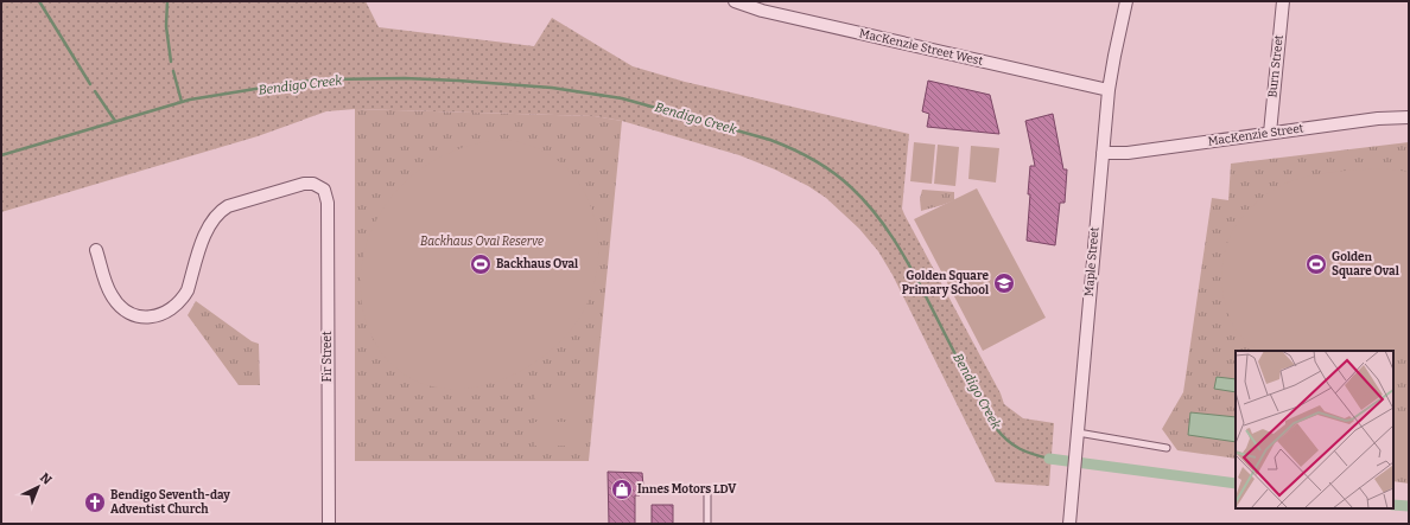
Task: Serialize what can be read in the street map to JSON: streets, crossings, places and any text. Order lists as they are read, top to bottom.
{
  "streets": {
    "street": [
      "MacKenzie Street West",
      "Burn Street",
      "MacKenzie Street",
      "Maple Street",
      "Fir Street"
    ]
  },
  "crossings": [
    ["MacKenzie Street West", "Maple Street"],
    ["Burn Street", "MacKenzie Street"],
    ["MacKenzie Street", "Maple Street"]
  ],
  "water": ["Bendigo Creek"],
  "parks": ["Backhaus Oval Reserve"],
  "places": {
    "sports": ["Backhaus Oval", "Golden Square Oval"],
    "school or university": ["Golden Square Primary School"],
    "shop": ["Innes Motors LDV"],
    "church": ["Bendigo Seventh-day Adventist Church"]
  },
  "north": "top right"
}
